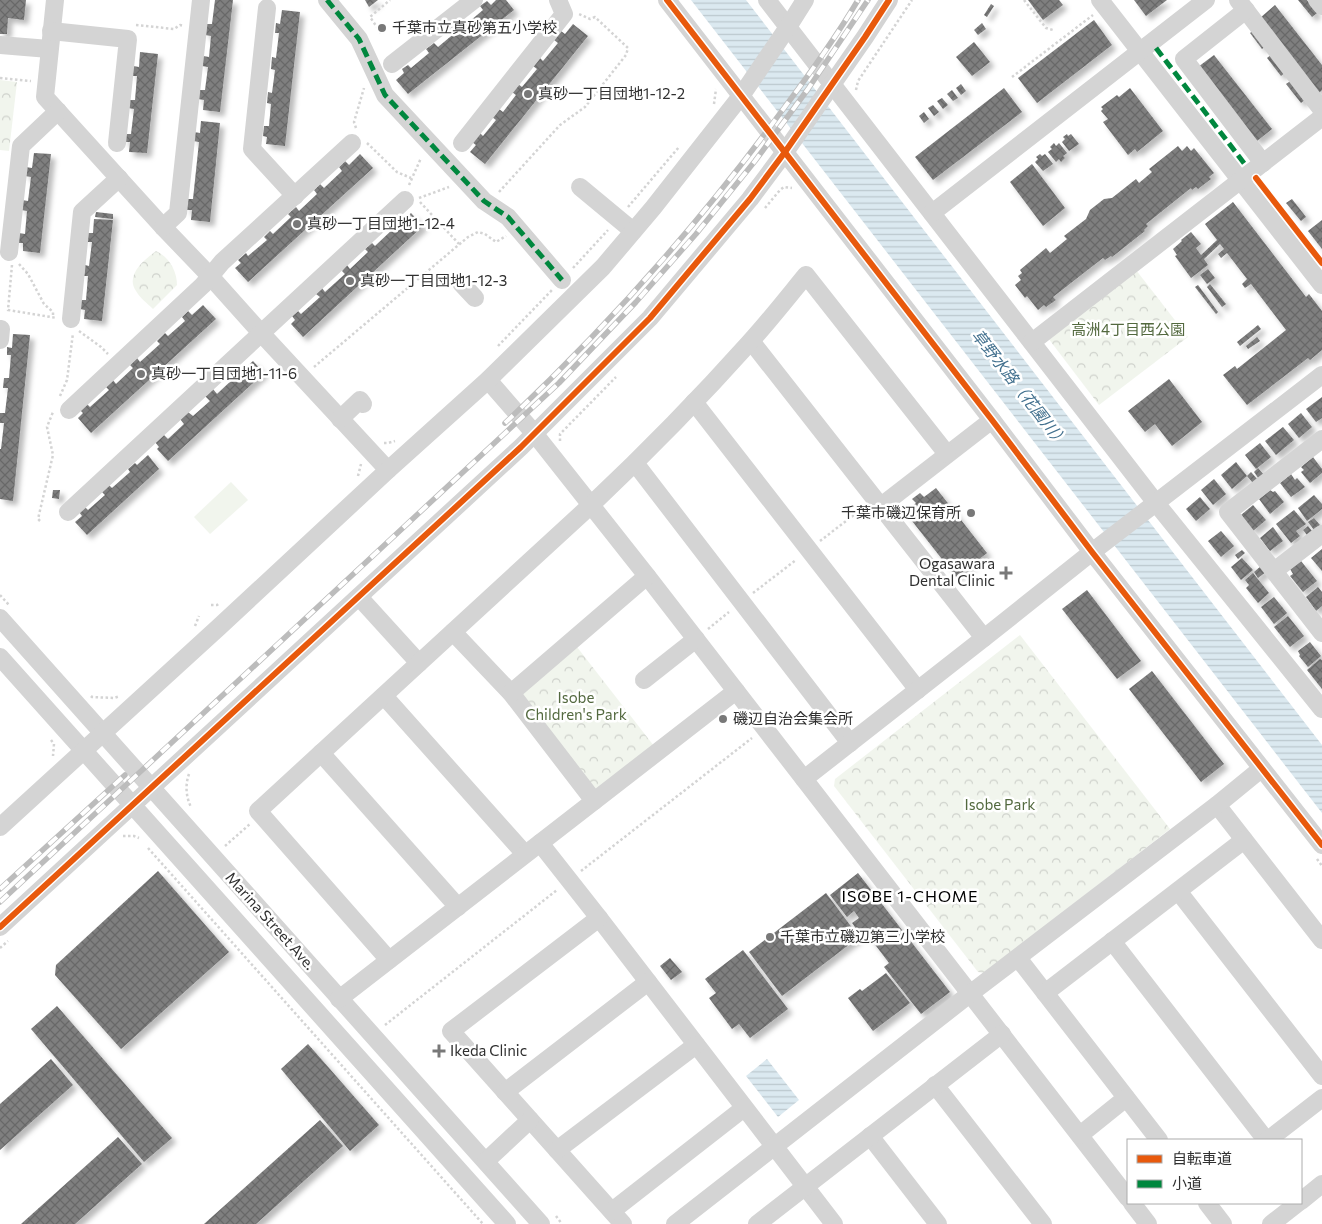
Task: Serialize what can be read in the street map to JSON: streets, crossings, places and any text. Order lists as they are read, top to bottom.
{
  "streets": {
    "street": ["Marina Street Ave."]
  },
  "districts": ["ISOBE 1-CHOME"],
  "water": ["草野水路（花園川）"],
  "parks": ["高洲4丁目西公園", "Isobe Children's Park", "Isobe Park"],
  "places": {
    "other": [
      "千葉市立真砂第五小学校",
      "真砂一丁目団地1-12-2",
      "真砂一丁目団地1-12-4",
      "真砂一丁目団地1-12-3",
      "真砂一丁目団地1-11-6",
      "千葉市磯辺保育所",
      "磯辺自治会集会所",
      "千葉市立磯辺第三小学校"
    ],
    "health": ["Ogasawara Dental Clinic", "Ikeda Clinic"]
  },
  "legend": ["自転車道", "小道"]
}
